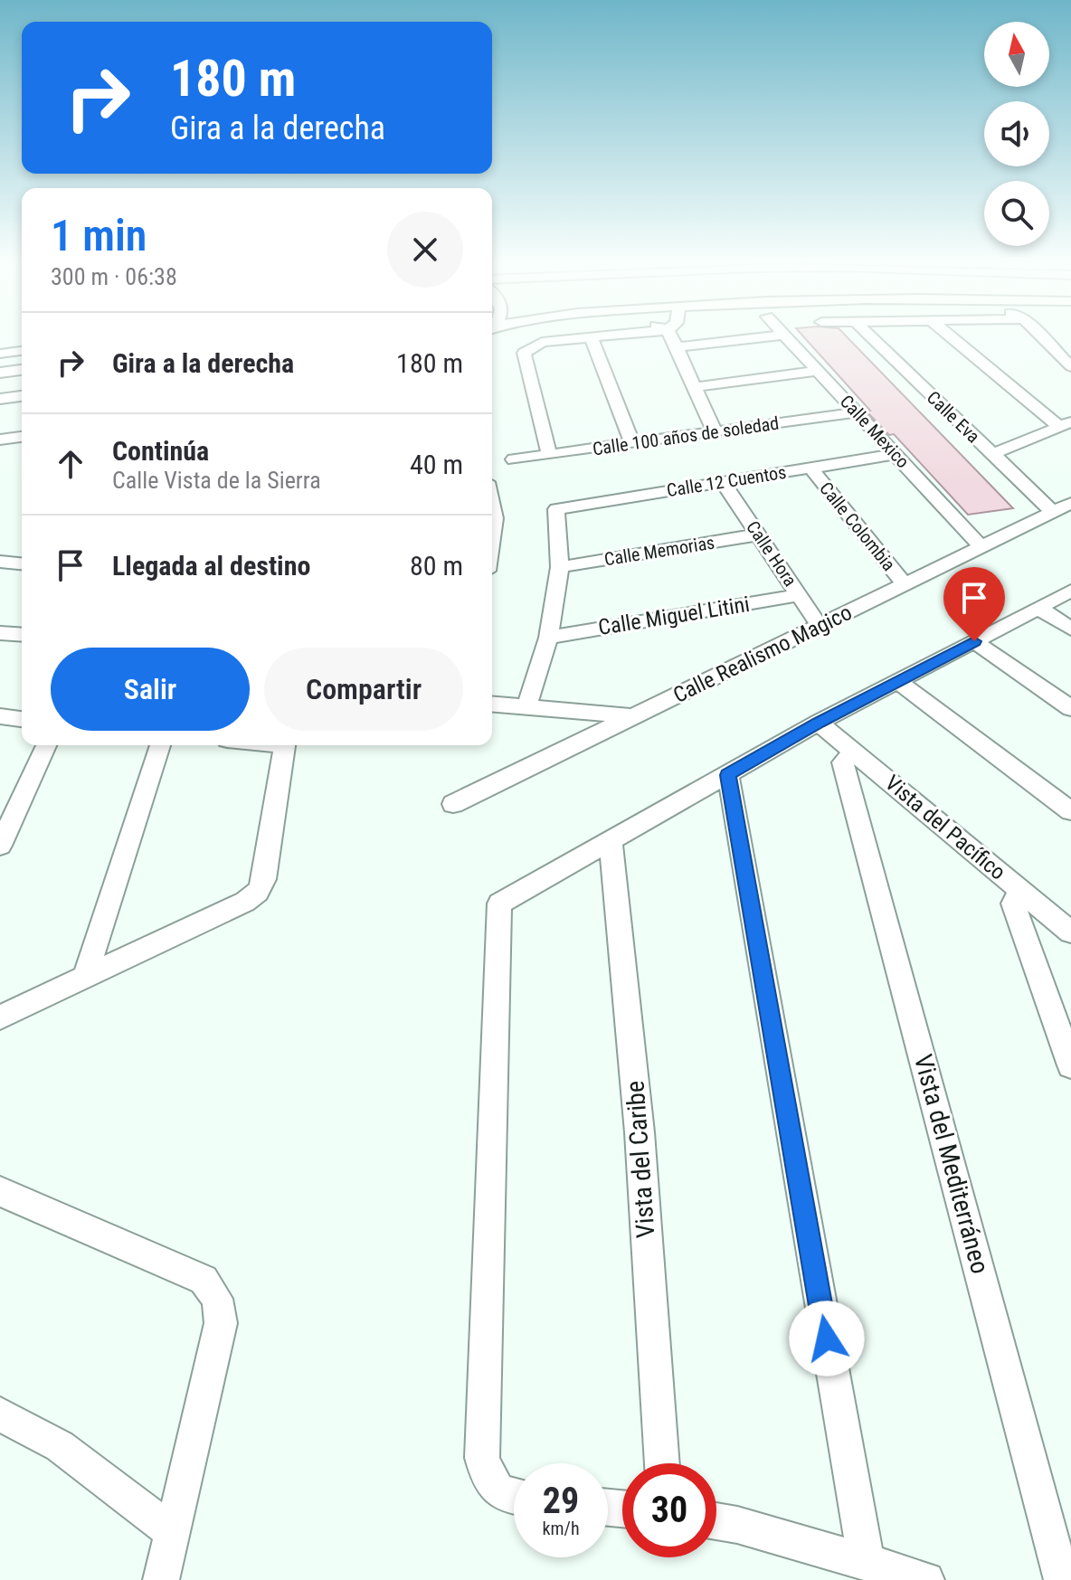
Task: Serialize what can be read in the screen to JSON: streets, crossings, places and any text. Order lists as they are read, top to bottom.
{
  "streets": {
    "street": [
      "Calle Eva",
      "Calle Mexico",
      "Calle 100 años de soledad",
      "Calle 12 Cuentos",
      "Calle Colombia",
      "Calle Memorias",
      "Calle Hora",
      "Calle Miguel Litini",
      "Calle Realismo Magico",
      "Vista del Pacífico",
      "Vista del Caribe",
      "Vista del Mediterráneo"
    ]
  },
  "crossings": [
    ["Calle Eva", "Calle Realismo Magico"],
    ["Calle Mexico", "Calle 100 años de soledad"],
    ["Calle Mexico", "Calle 12 Cuentos"],
    ["Calle Mexico", "Calle Realismo Magico"],
    ["Calle 12 Cuentos", "Calle Colombia"],
    ["Calle 12 Cuentos", "Calle Memorias"],
    ["Calle 12 Cuentos", "Calle Hora"],
    ["Calle Colombia", "Calle Realismo Magico"],
    ["Calle Memorias", "Calle Hora"],
    ["Calle Hora", "Calle Miguel Litini"],
    ["Calle Hora", "Calle Realismo Magico"],
    ["Vista del Pacífico", "Vista del Mediterráneo"]
  ],
  "north": "top",
  "page": {
    "turn": ["180 m", "Gira a la derecha"],
    "heading": ["1 min", "300 m · 06:38"],
    "list": [
      {
        "name": "Gira a la derecha",
        "value": "180 m"
      },
      {
        "name": "Continúa",
        "note": "Calle Vista de la Sierra",
        "value": "40 m"
      },
      {
        "name": "Llegada al destino",
        "value": "80 m"
      }
    ],
    "buttons": ["Salir", "Compartir"],
    "speed": "29 km/h",
    "limit": "30"
  }
}
